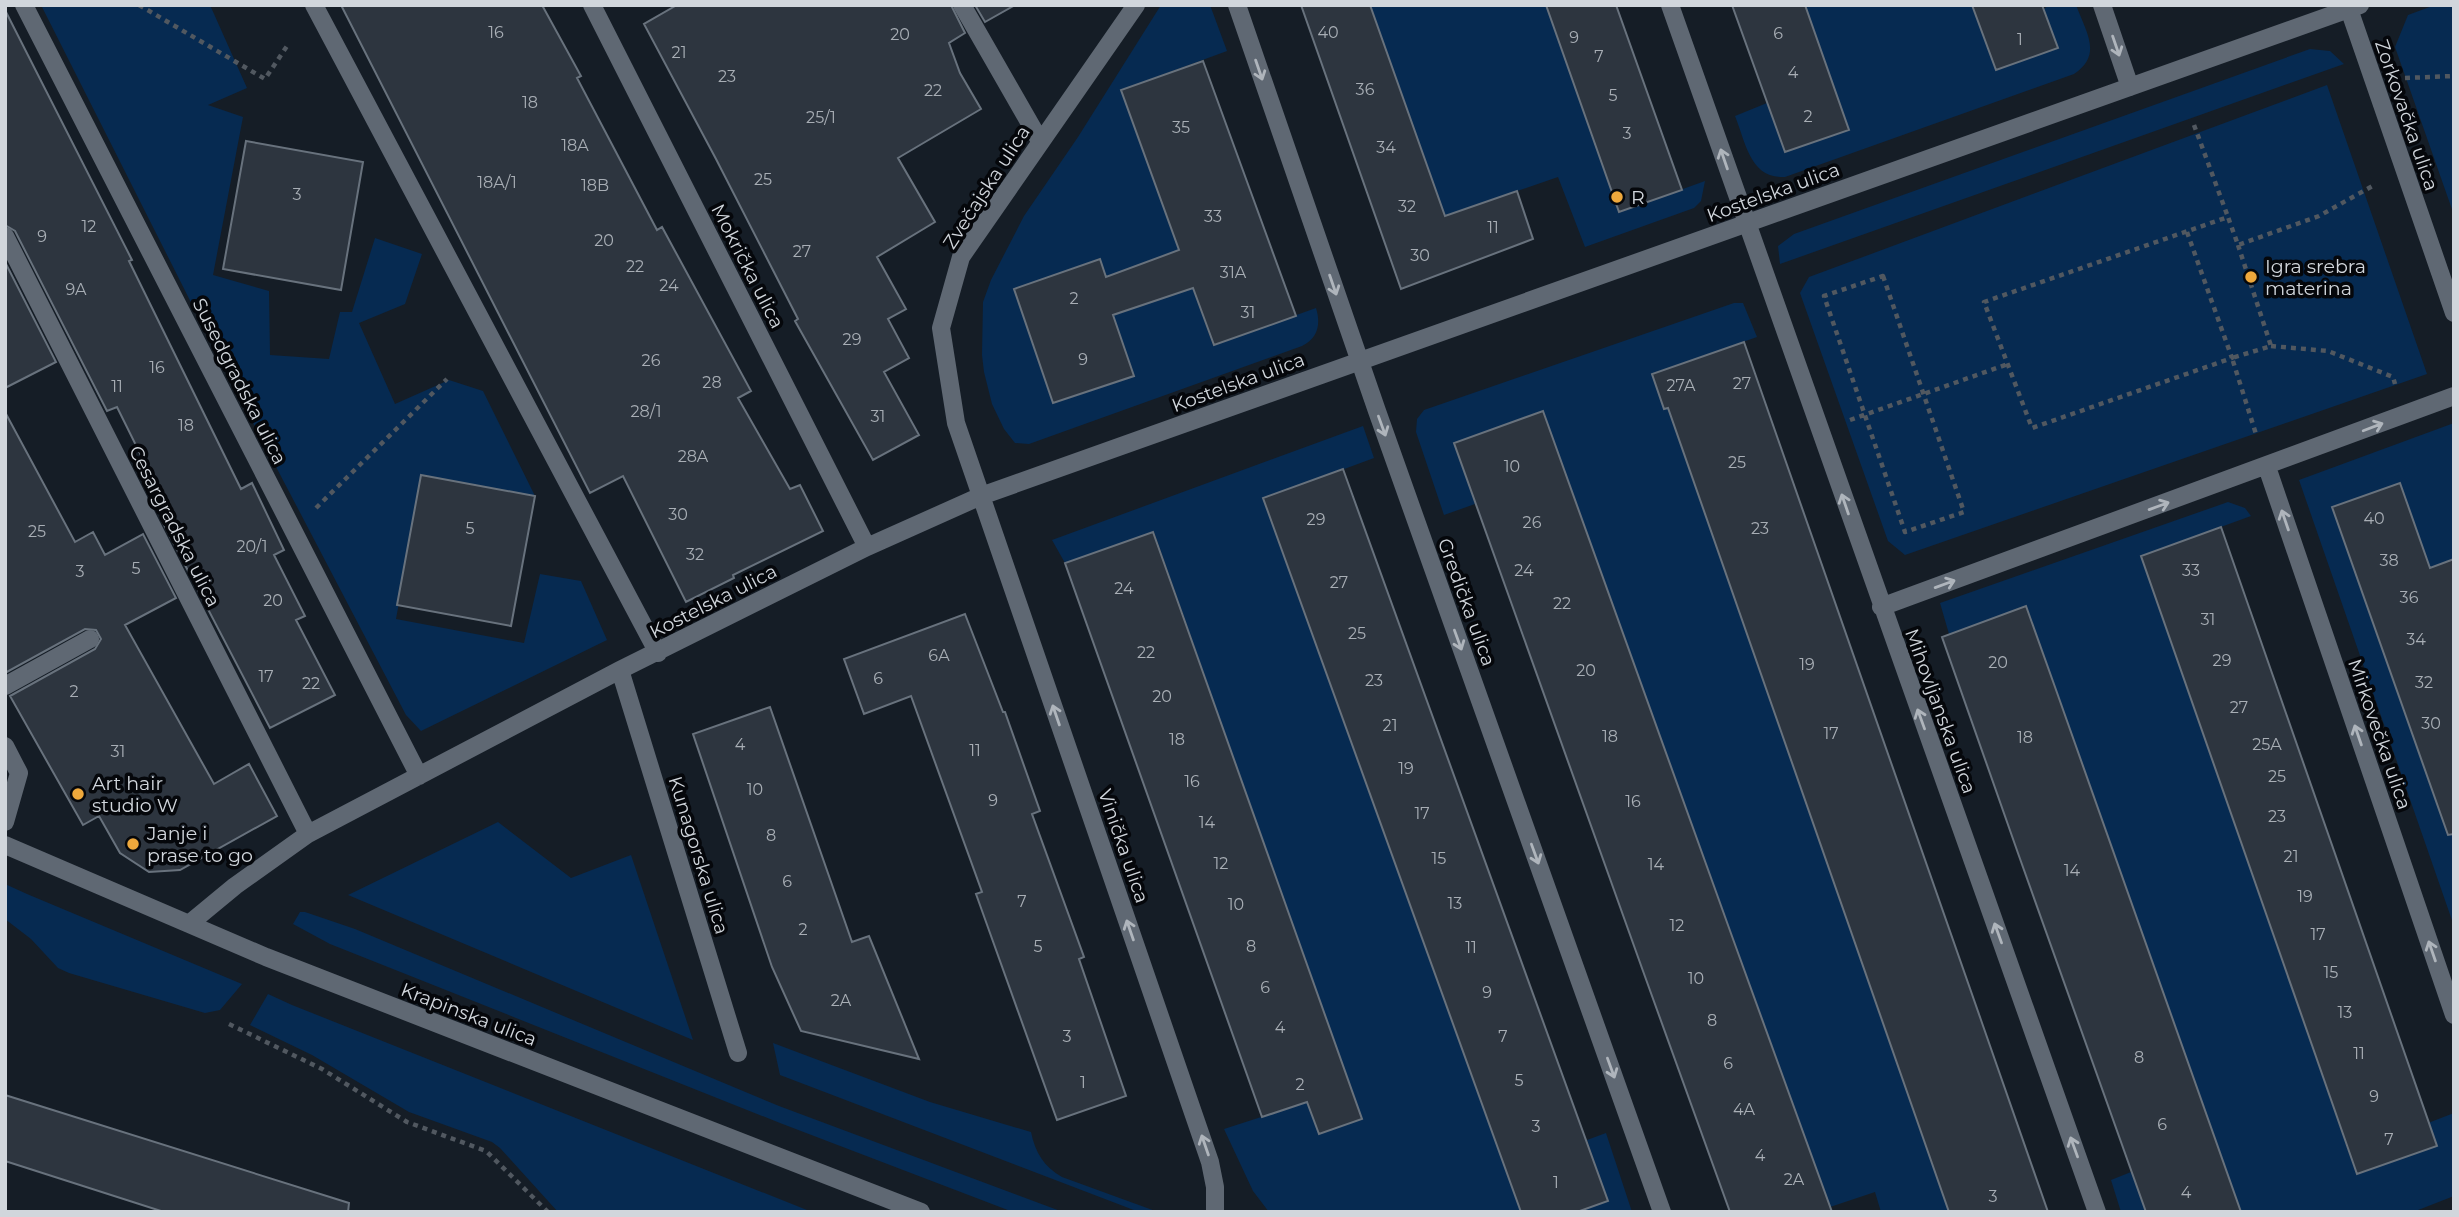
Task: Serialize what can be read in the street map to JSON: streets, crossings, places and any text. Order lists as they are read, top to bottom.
{
  "streets": {
    "street": [
      "Zorkovačka ulica",
      "Zvečajska ulica",
      "Kostelska ulica",
      "Mokrička ulica",
      "Susedgradska ulica",
      "Cesargradska ulica",
      "Gredička ulica",
      "Mihovljanska ulica",
      "Mirkovečka ulica",
      "Vinička ulica",
      "Kunagorska ulica",
      "Krapinska ulica"
    ]
  },
  "crossings": [
    ["Zorkovačka ulica", "Kostelska ulica"],
    ["Zvečajska ulica", "Kostelska ulica"],
    ["Zvečajska ulica", "Vinička ulica"],
    ["Kostelska ulica", "Mokrička ulica"],
    ["Kostelska ulica", "Susedgradska ulica"],
    ["Kostelska ulica", "Cesargradska ulica"],
    ["Kostelska ulica", "Gredička ulica"],
    ["Kostelska ulica", "Mihovljanska ulica"],
    ["Kostelska ulica", "Vinička ulica"],
    ["Kostelska ulica", "Kunagorska ulica"],
    ["Kostelska ulica", "Krapinska ulica"]
  ],
  "one_way": [
    "Gredička ulica",
    "Mihovljanska ulica",
    "Mirkovečka ulica",
    "Vinička ulica"
  ],
  "places": [
    "R",
    "Igra srebra materina",
    "Art hair studio W",
    "Janje i prase to go"
  ],
  "house_numbers": [
    "16",
    "40",
    "6",
    "20",
    "9",
    "1",
    "21",
    "7",
    "4",
    "23",
    "36",
    "22",
    "5",
    "18",
    "2",
    "25/1",
    "35",
    "3",
    "18A",
    "34",
    "25",
    "18A/1",
    "18B",
    "3",
    "32",
    "33",
    "12",
    "11",
    "9",
    "20",
    "27",
    "30",
    "22",
    "31A",
    "24",
    "9A",
    "2",
    "31",
    "29",
    "9",
    "26",
    "16",
    "28",
    "27",
    "27A",
    "11",
    "28/1",
    "31",
    "18",
    "28A",
    "25",
    "10",
    "30",
    "40",
    "29",
    "26",
    "5",
    "23",
    "25",
    "20/1",
    "32",
    "38",
    "5",
    "24",
    "33",
    "3",
    "27",
    "24",
    "36",
    "20",
    "22",
    "31",
    "25",
    "34",
    "22",
    "6A",
    "29",
    "20",
    "19",
    "20",
    "17",
    "6",
    "23",
    "32",
    "22",
    "2",
    "20",
    "27",
    "30",
    "21",
    "17",
    "18",
    "18",
    "18",
    "4",
    "25A",
    "11",
    "31",
    "19",
    "25",
    "16",
    "10",
    "9",
    "16",
    "17",
    "23",
    "14",
    "8",
    "21",
    "15",
    "12",
    "14",
    "14",
    "6",
    "19",
    "7",
    "13",
    "10",
    "12",
    "2",
    "17",
    "5",
    "8",
    "11",
    "15",
    "10",
    "6",
    "9",
    "2A",
    "13",
    "8",
    "4",
    "3",
    "7",
    "11",
    "8",
    "6",
    "5",
    "1",
    "2",
    "9",
    "4A",
    "6",
    "3",
    "7",
    "4",
    "2A",
    "1",
    "4",
    "3"
  ]
}
